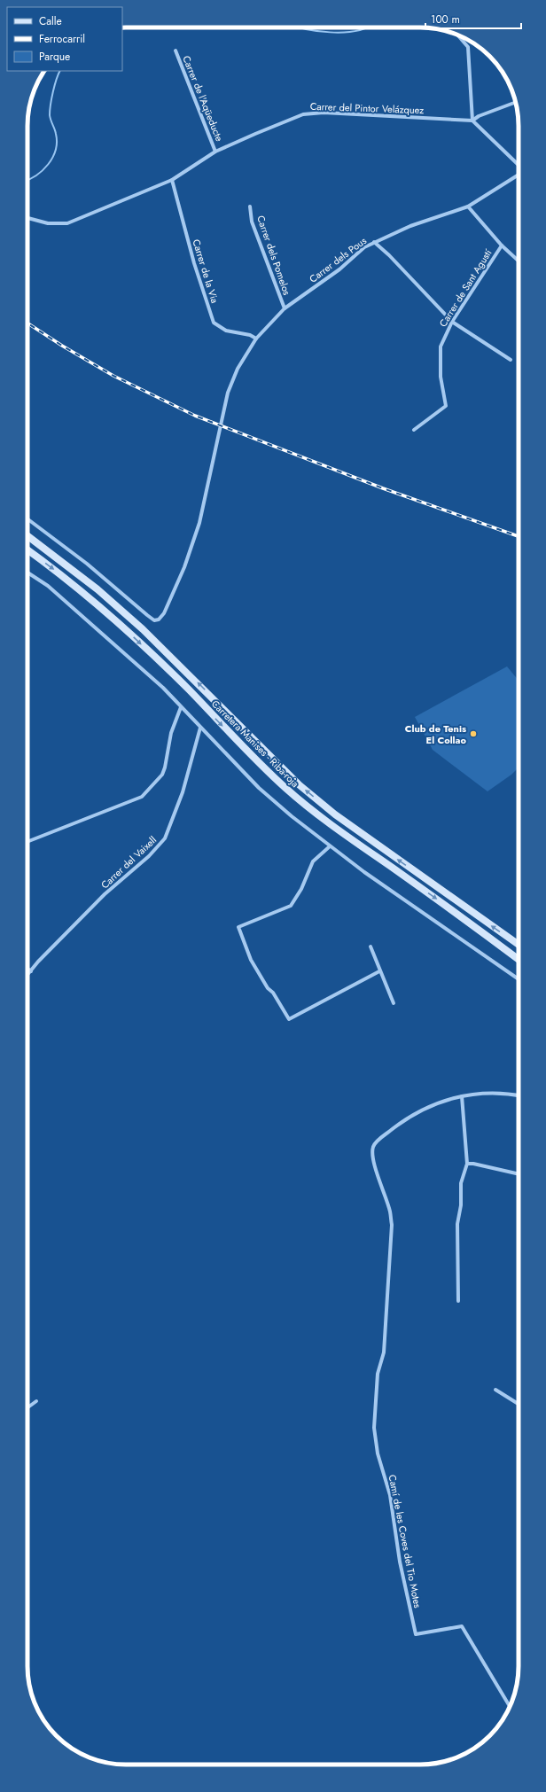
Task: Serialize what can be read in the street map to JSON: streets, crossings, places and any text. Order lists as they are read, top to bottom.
{
  "streets": {
    "main road": ["Carretera Manises - Riba-roja"],
    "street": [
      "Carrer de l'Aqüeducte",
      "Carrer del Pintor Velázquez",
      "Carrer dels Pomelos",
      "Carrer dels Pous",
      "Carrer de la Via",
      "Carrer de Sant Agustí",
      "Carrer del Vaixell",
      "Camí de les Coves del Tio Motes"
    ]
  },
  "crossings": [
    ["Carrer de l'Aqüeducte", "Carrer del Pintor Velázquez"],
    ["Carrer del Pintor Velázquez", "Carrer de la Via"],
    ["Carrer dels Pomelos", "Carrer dels Pous"],
    ["Carrer dels Pous", "Carrer de la Via"]
  ],
  "places": ["Club de Tenis El Collao"],
  "legend": ["Calle", "Ferrocarril", "Parque"],
  "scale_bar": "100 m"
}
